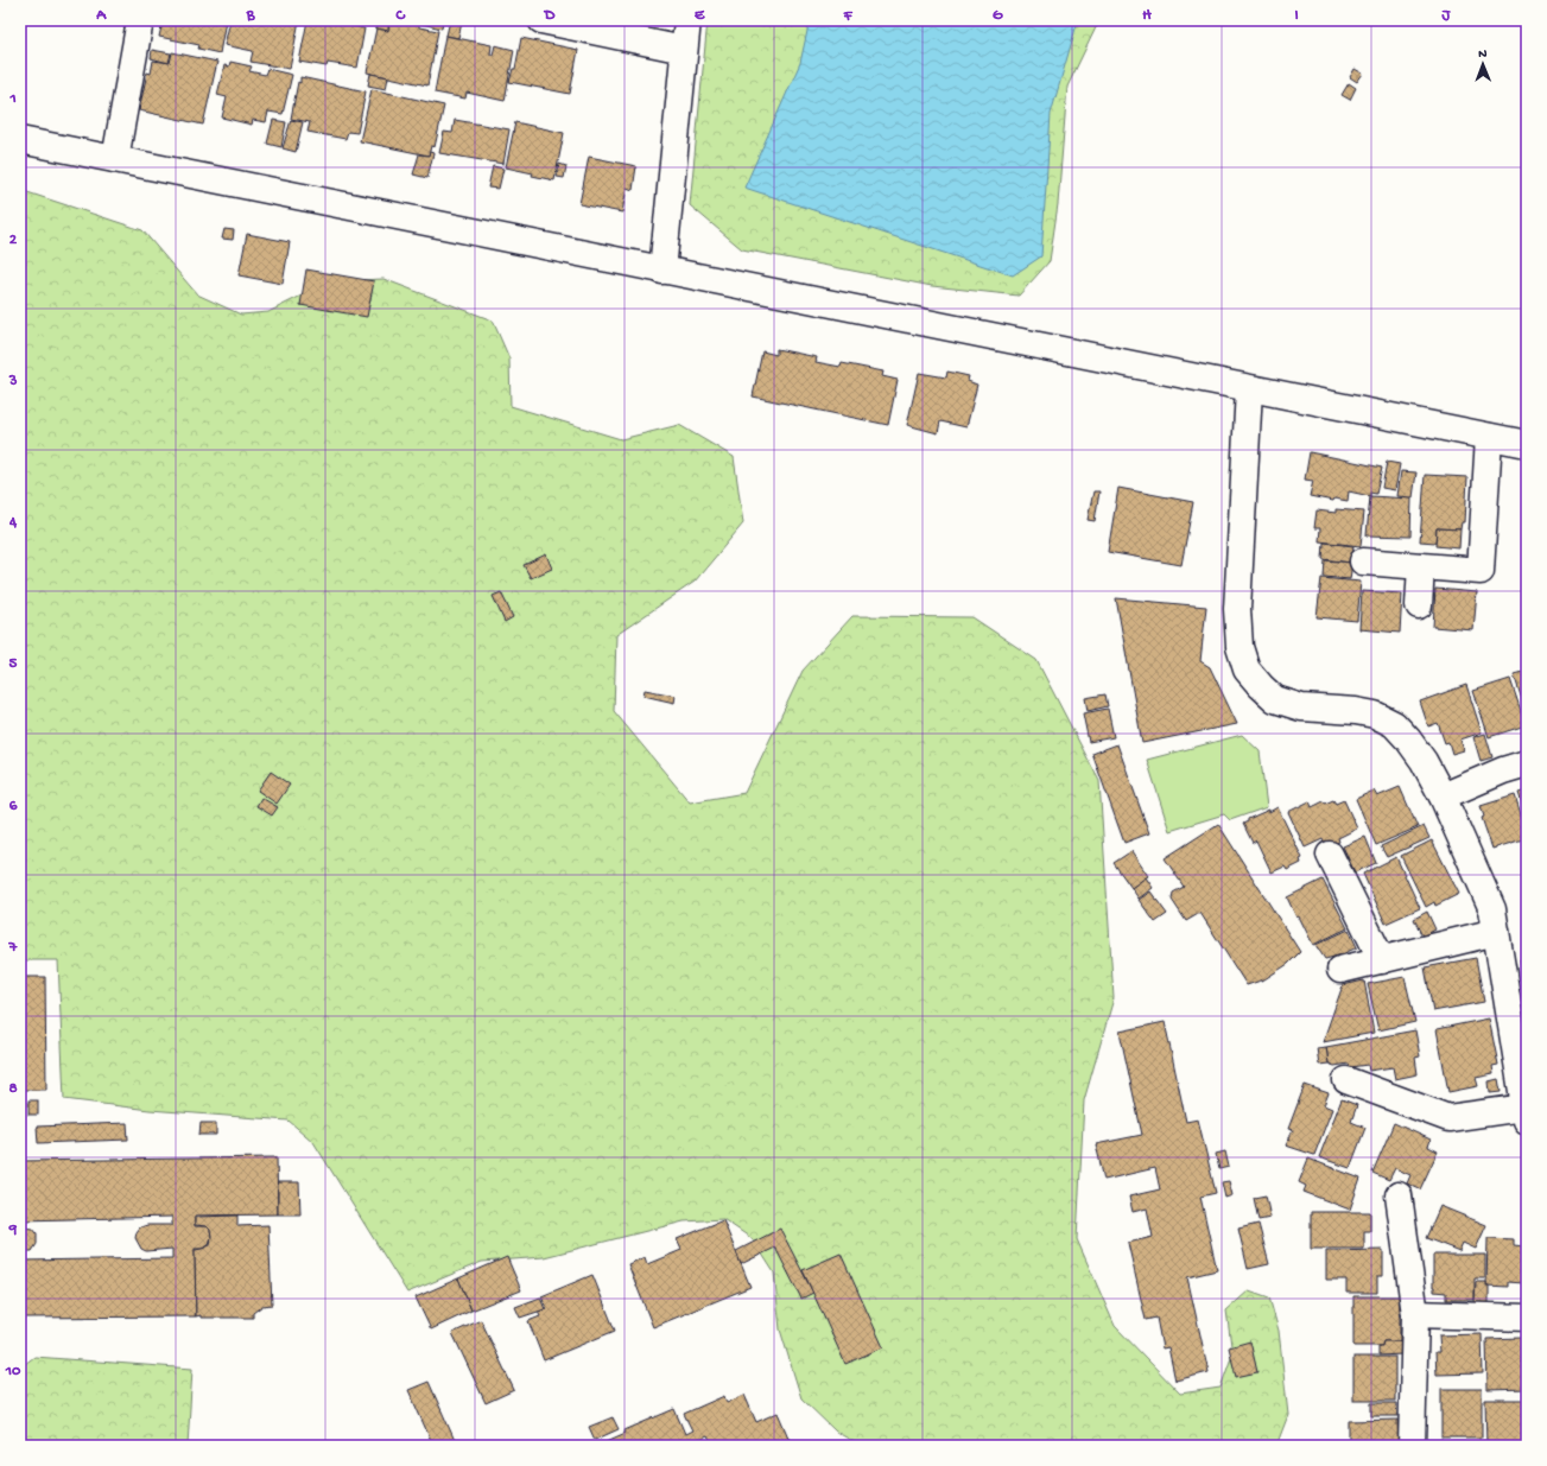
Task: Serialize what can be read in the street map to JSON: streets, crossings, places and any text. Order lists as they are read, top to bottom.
{
  "north": "top",
  "grid": {
    "columns": [
      "A",
      "B",
      "C",
      "D",
      "E",
      "F",
      "G",
      "H",
      "I",
      "J"
    ],
    "rows": [
      "1",
      "2",
      "3",
      "4",
      "5",
      "6",
      "7",
      "8",
      "9",
      "10"
    ]
  }
}
